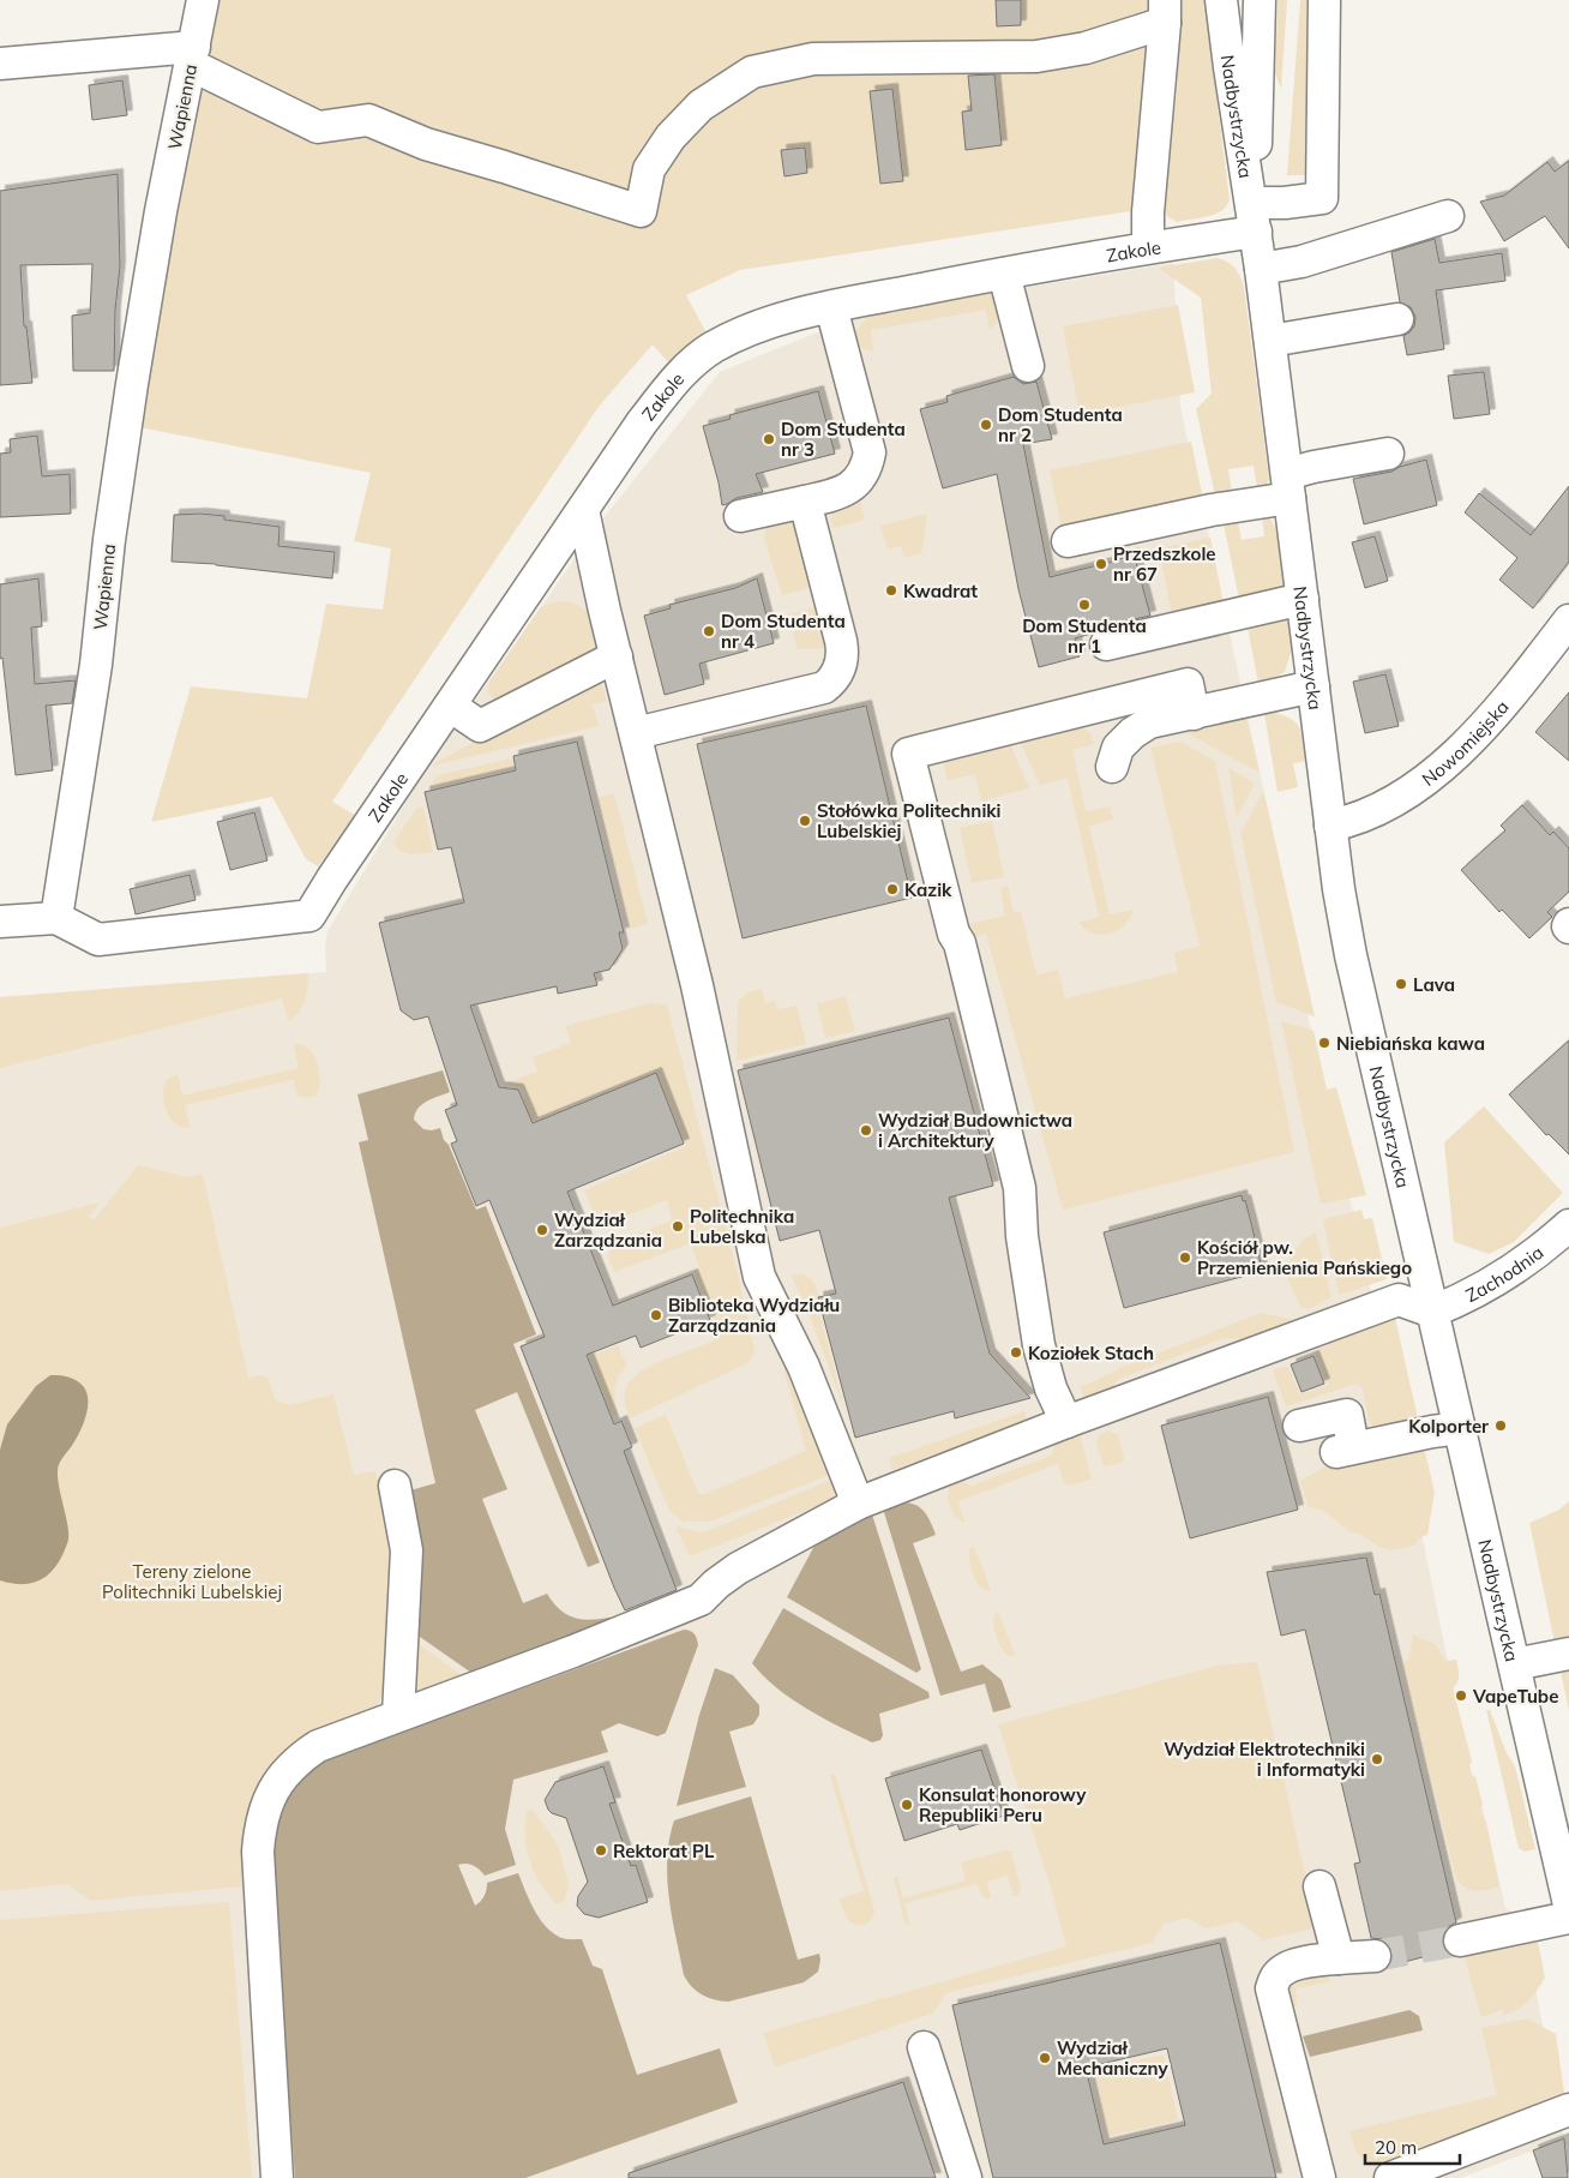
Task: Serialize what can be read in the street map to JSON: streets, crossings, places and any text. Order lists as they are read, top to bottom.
{
  "streets": {
    "street": [
      "Wapienna",
      "Nadbystrzycka",
      "Zakole",
      "Nowomiejska",
      "Zachodnia"
    ]
  },
  "crossings": [
    ["Wapienna", "Zakole"],
    ["Nadbystrzycka", "Zakole"],
    ["Nadbystrzycka", "Nowomiejska"],
    ["Nadbystrzycka", "Zachodnia"]
  ],
  "parks": ["Tereny zielone Politechniki Lubelskiej"],
  "places": [
    "Dom Studenta nr 2",
    "Dom Studenta nr 3",
    "Przedszkole nr 67",
    "Kwadrat",
    "Dom Studenta nr 1",
    "Dom Studenta nr 4",
    "Stołówka Politechniki Lubelskiej",
    "Kazik",
    "Lava",
    "Niebiańska kawa",
    "Wydział Budownictwa i Architektury",
    "Politechnika Lubelska",
    "Wydział Zarządzania",
    "Kościół pw. Przemienienia Pańskiego",
    "Biblioteka Wydziału Zarządzania",
    "Koziołek Stach",
    "Kolporter",
    "VapeTube",
    "Wydział Elektrotechniki i Informatyki",
    "Konsulat honorowy Republiki Peru",
    "Rektorat PL",
    "Wydział Mechaniczny"
  ],
  "scale_bar": "20 m"
}
